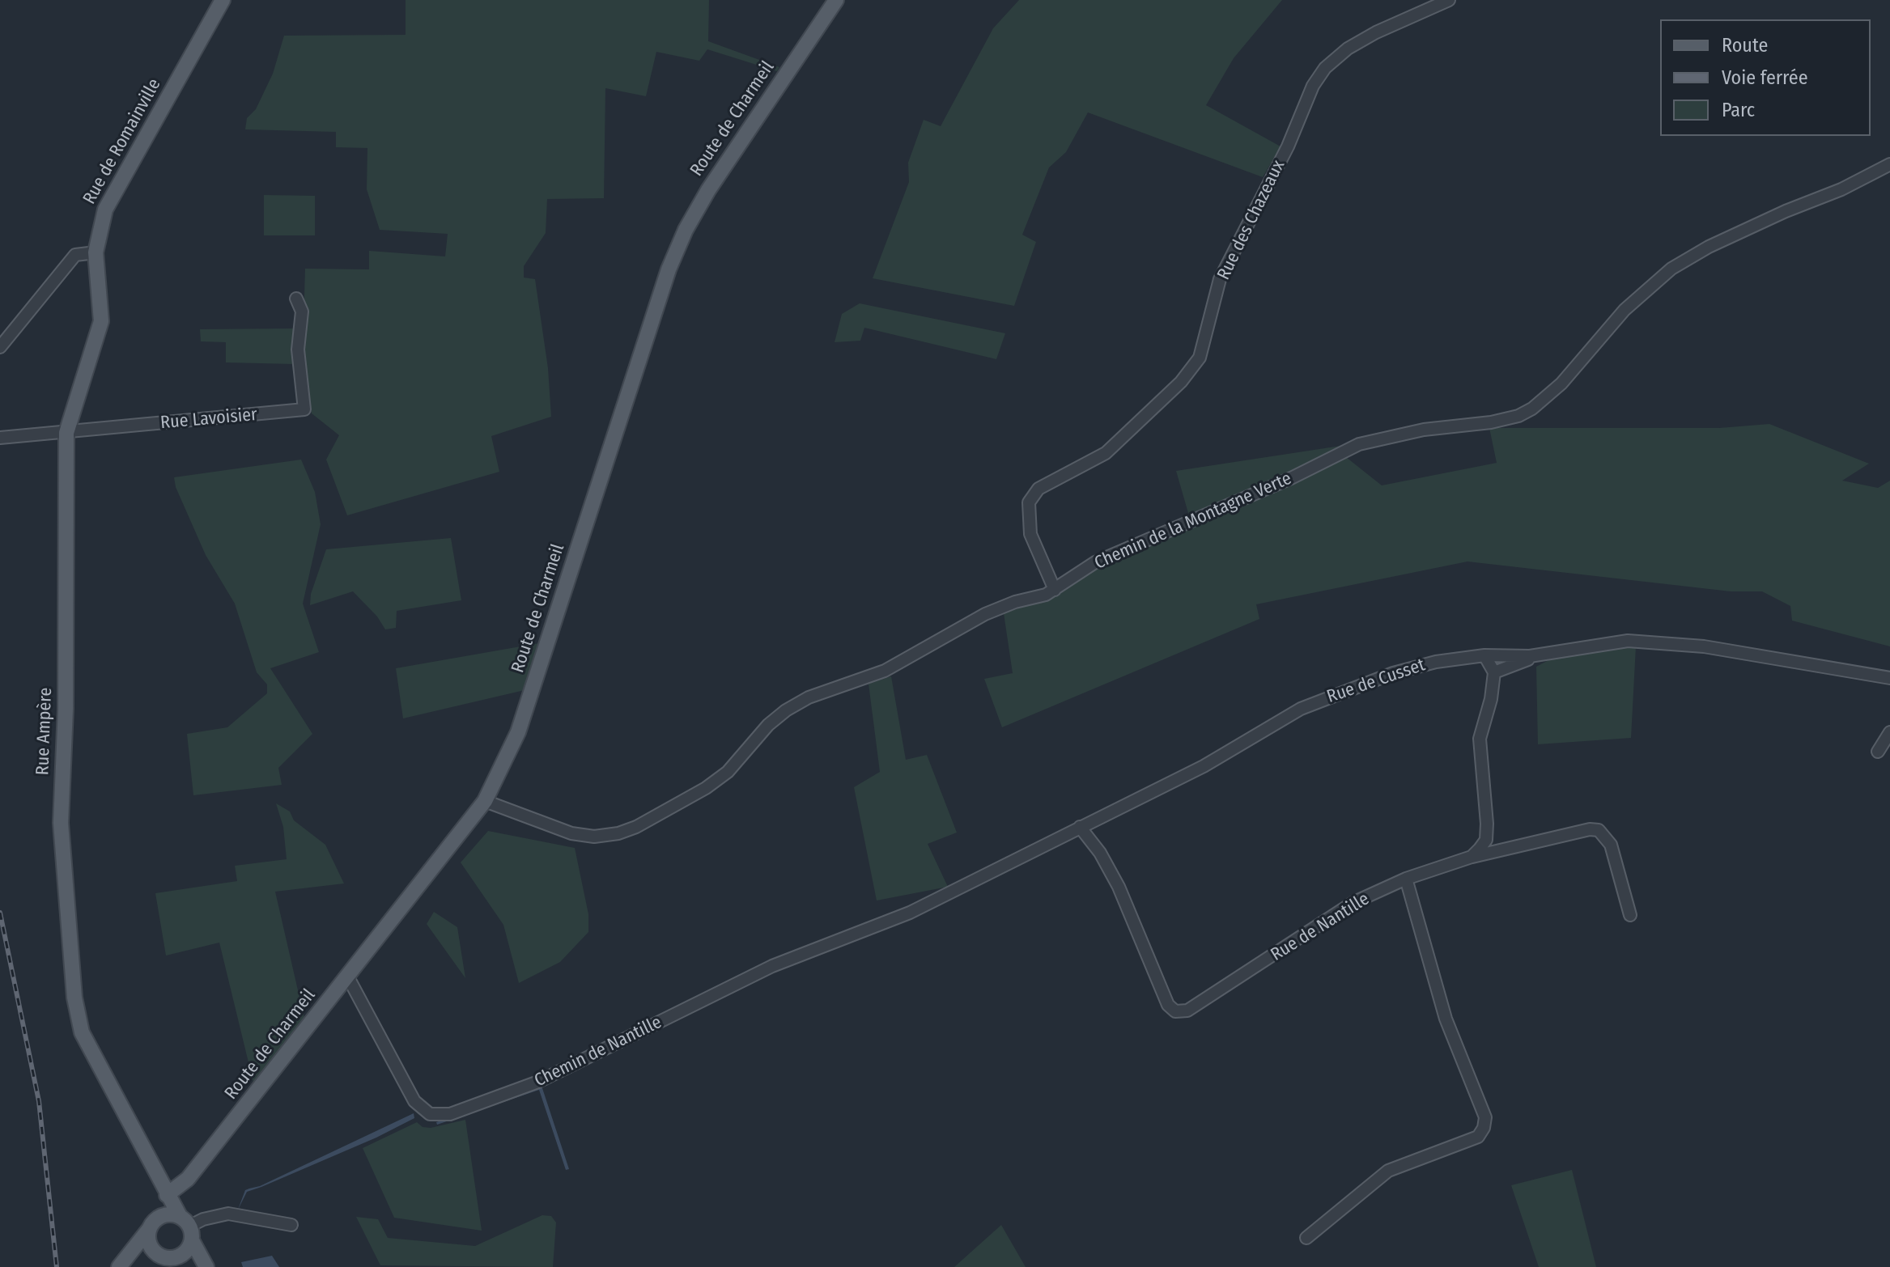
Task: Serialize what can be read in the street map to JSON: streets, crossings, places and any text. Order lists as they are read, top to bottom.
{
  "streets": {
    "main road": ["Route de Charmeil", "Rue de Romainville", "Rue Ampère"],
    "street": [
      "Rue des Chazeaux",
      "Rue Lavoisier",
      "Chemin de la Montagne Verte",
      "Rue de Cusset",
      "Rue de Nantille",
      "Chemin de Nantille"
    ]
  },
  "crossings": [
    ["Route de Charmeil", "Chemin de la Montagne Verte"],
    ["Route de Charmeil", "Rue Ampère"],
    ["Route de Charmeil", "Chemin de Nantille"],
    ["Rue de Romainville", "Rue Ampère"],
    ["Rue des Chazeaux", "Chemin de la Montagne Verte"],
    ["Rue Lavoisier", "Rue Ampère"],
    ["Rue de Cusset", "Rue de Nantille"],
    ["Rue de Cusset", "Chemin de Nantille"]
  ],
  "legend": ["Route", "Voie ferrée", "Parc"]
}
